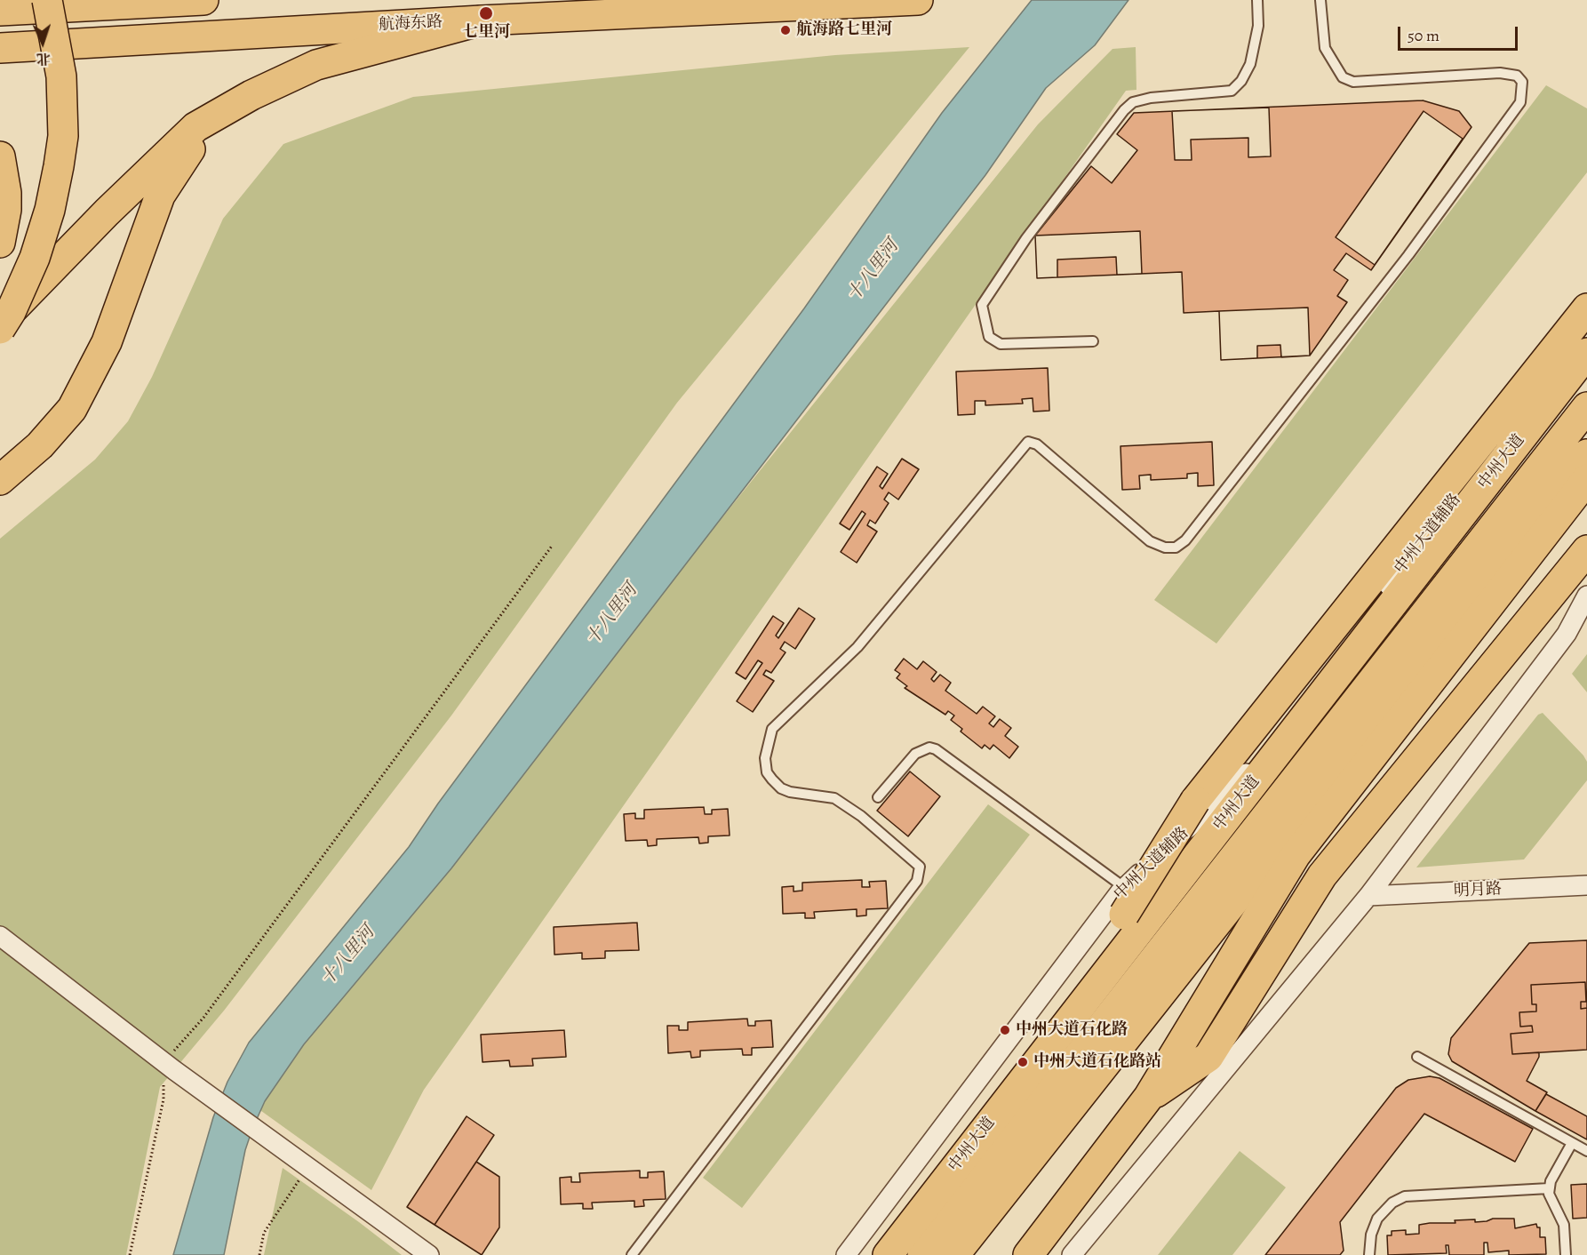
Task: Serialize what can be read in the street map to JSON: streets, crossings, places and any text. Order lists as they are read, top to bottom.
{
  "streets": {
    "main road": ["航海东路", "中州大道"],
    "street": ["中州大道辅路", "明月路"]
  },
  "water": ["十八里河"],
  "places": [
    "七里河",
    "航海路七里河",
    "中州大道石化路",
    "中州大道石化路站"
  ],
  "scale_bar": "50 m",
  "north": "bottom"
}
